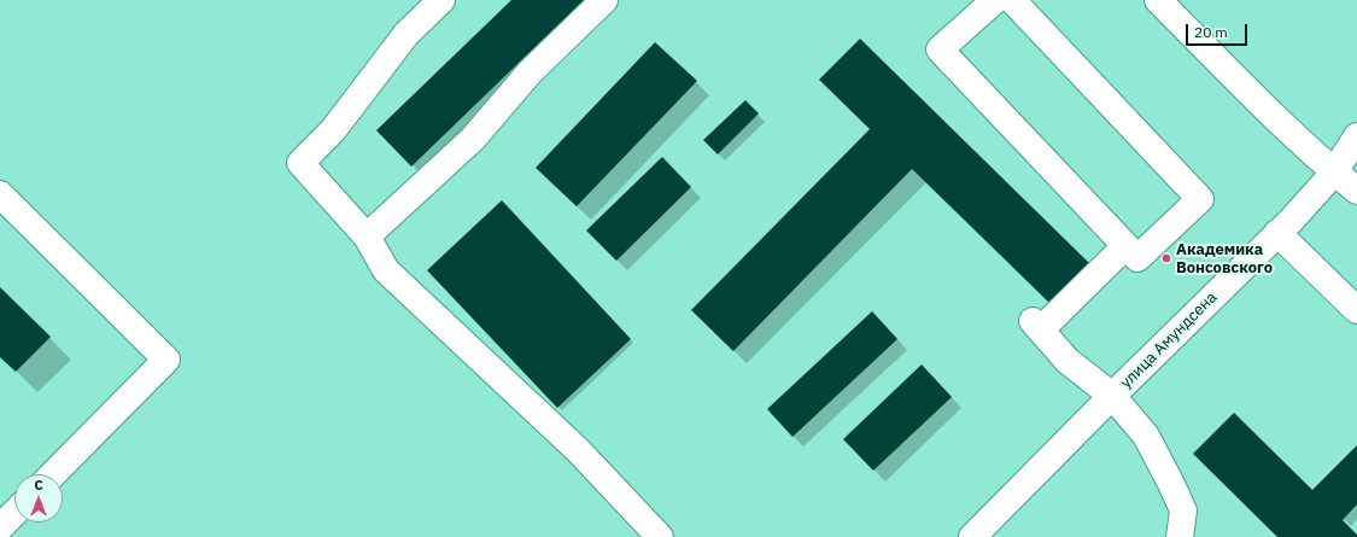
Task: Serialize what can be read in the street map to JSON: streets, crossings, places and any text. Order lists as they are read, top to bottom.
{
  "streets": {
    "main road": ["улица Амундсена"]
  },
  "places": ["Академика Вонсовского"],
  "scale_bar": "20 m",
  "north": "top"
}
